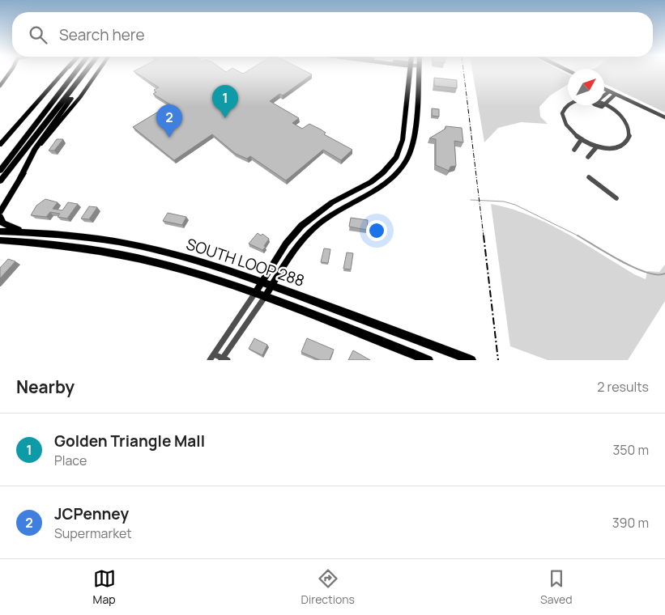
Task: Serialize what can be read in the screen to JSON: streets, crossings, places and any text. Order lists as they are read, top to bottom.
{
  "streets": {
    "highway": ["SOUTH LOOP 288"]
  },
  "north": "top right",
  "page": {
    "search": "Search here",
    "pins": ["1", "2"],
    "heading": ["Nearby", "2 results"],
    "list": [
      {
        "mark": "1",
        "name": "Golden Triangle Mall",
        "note": "Place",
        "value": "350 m"
      },
      {
        "mark": "2",
        "name": "JCPenney",
        "note": "Supermarket",
        "value": "390 m"
      }
    ],
    "nav": ["Map", "Directions", "Saved"]
  }
}
